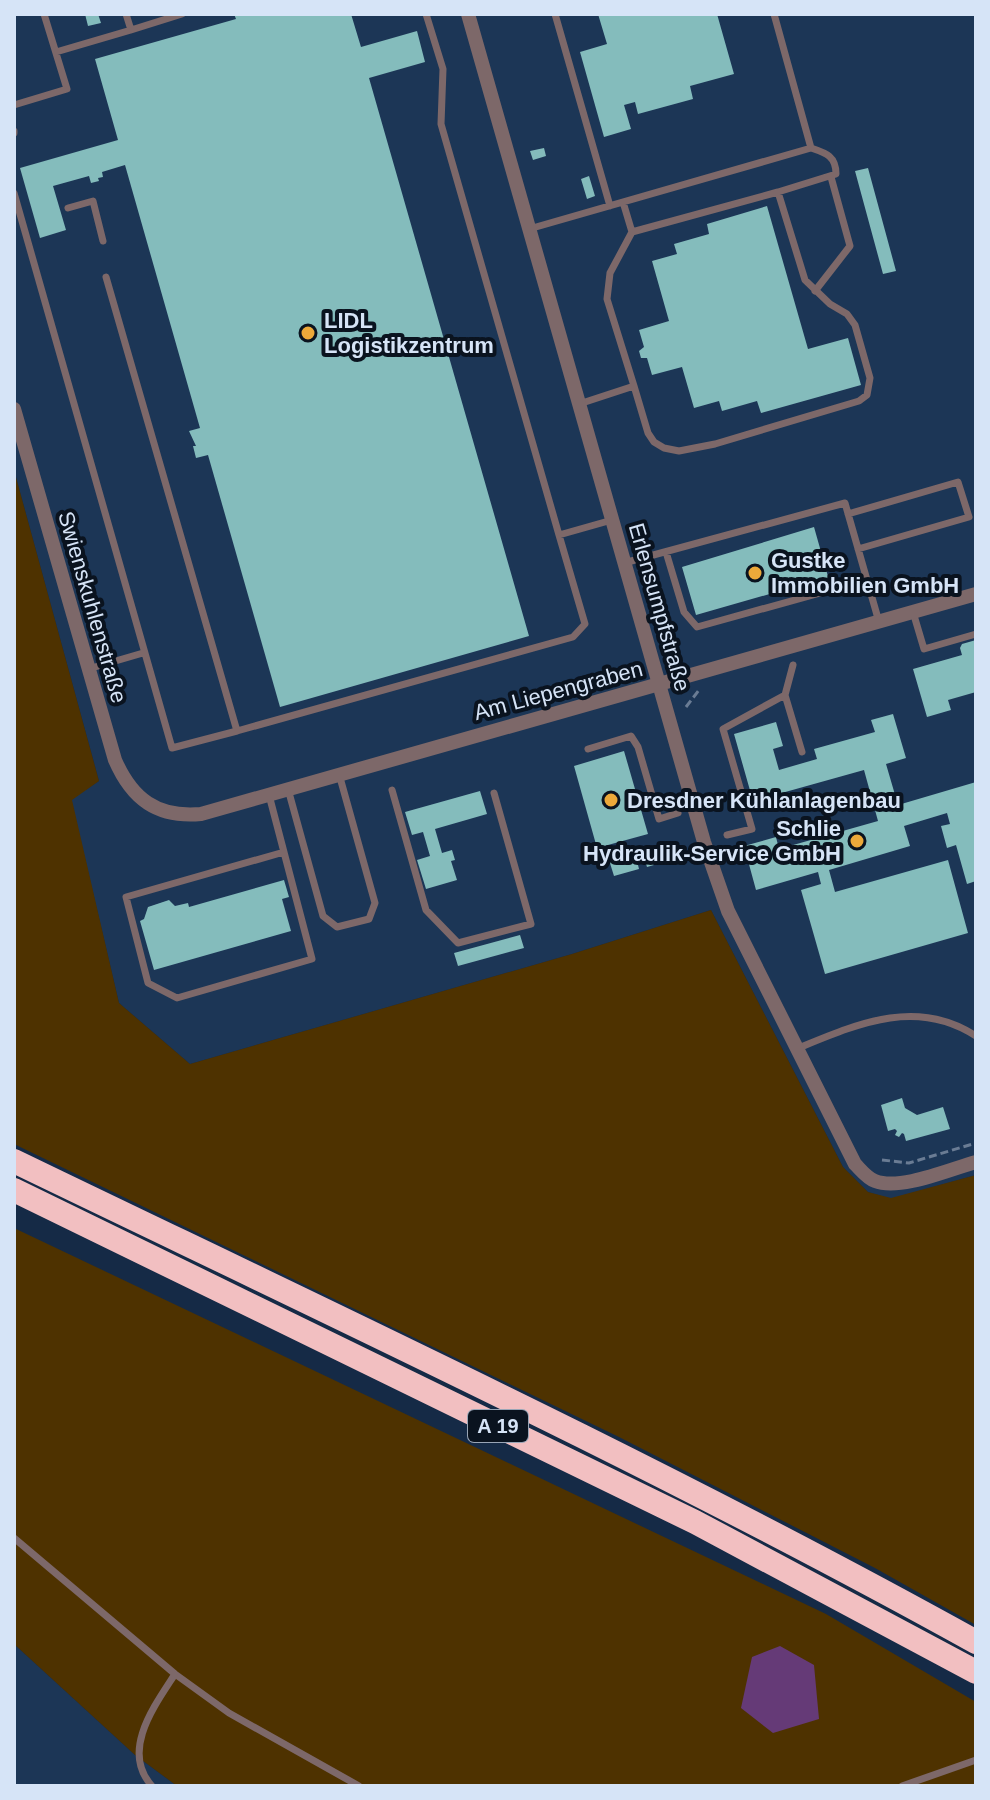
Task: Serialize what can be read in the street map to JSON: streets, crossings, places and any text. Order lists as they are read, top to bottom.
{
  "streets": {
    "highway": ["A 19"],
    "street": ["Swienskuhlenstraße", "Erlensumpfstraße", "Am Liepengraben"]
  },
  "crossings": [
    ["Swienskuhlenstraße", "Am Liepengraben"],
    ["Erlensumpfstraße", "Am Liepengraben"]
  ],
  "places": [
    "LIDL Logistikzentrum",
    "Gustke Immobilien GmbH",
    "Dresdner Kühlanlagenbau",
    "Schlie Hydraulik-Service GmbH"
  ]
}
